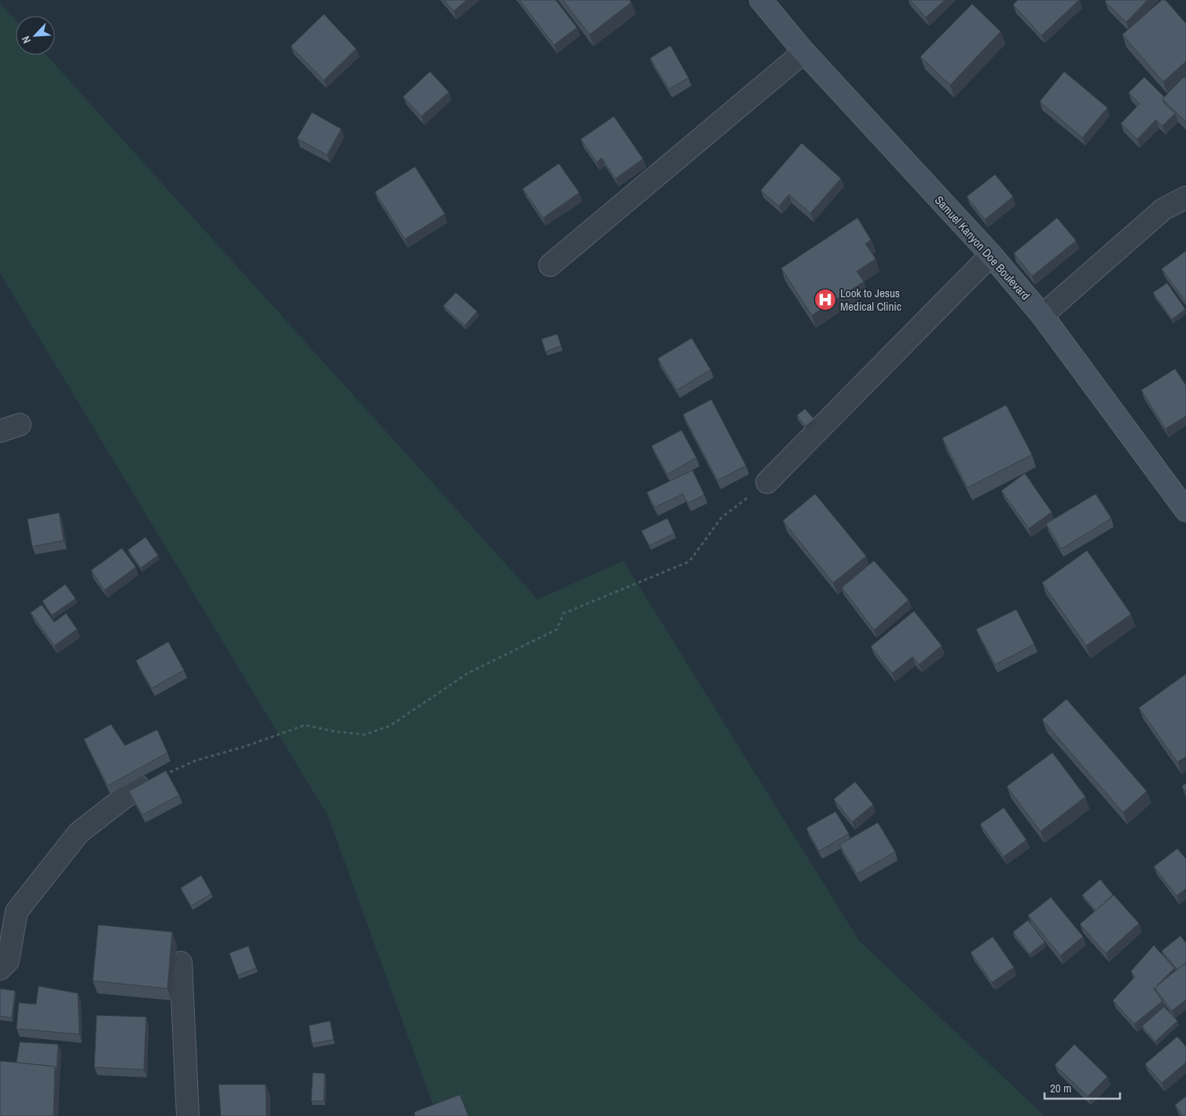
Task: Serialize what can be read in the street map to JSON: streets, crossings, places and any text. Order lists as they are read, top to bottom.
{
  "streets": {
    "street": ["Samuel Kanyon Doe Boulevard"]
  },
  "places": {
    "hospital": ["Look to Jesus Medical Clinic"]
  },
  "scale_bar": "20 m",
  "north": "bottom left"
}
